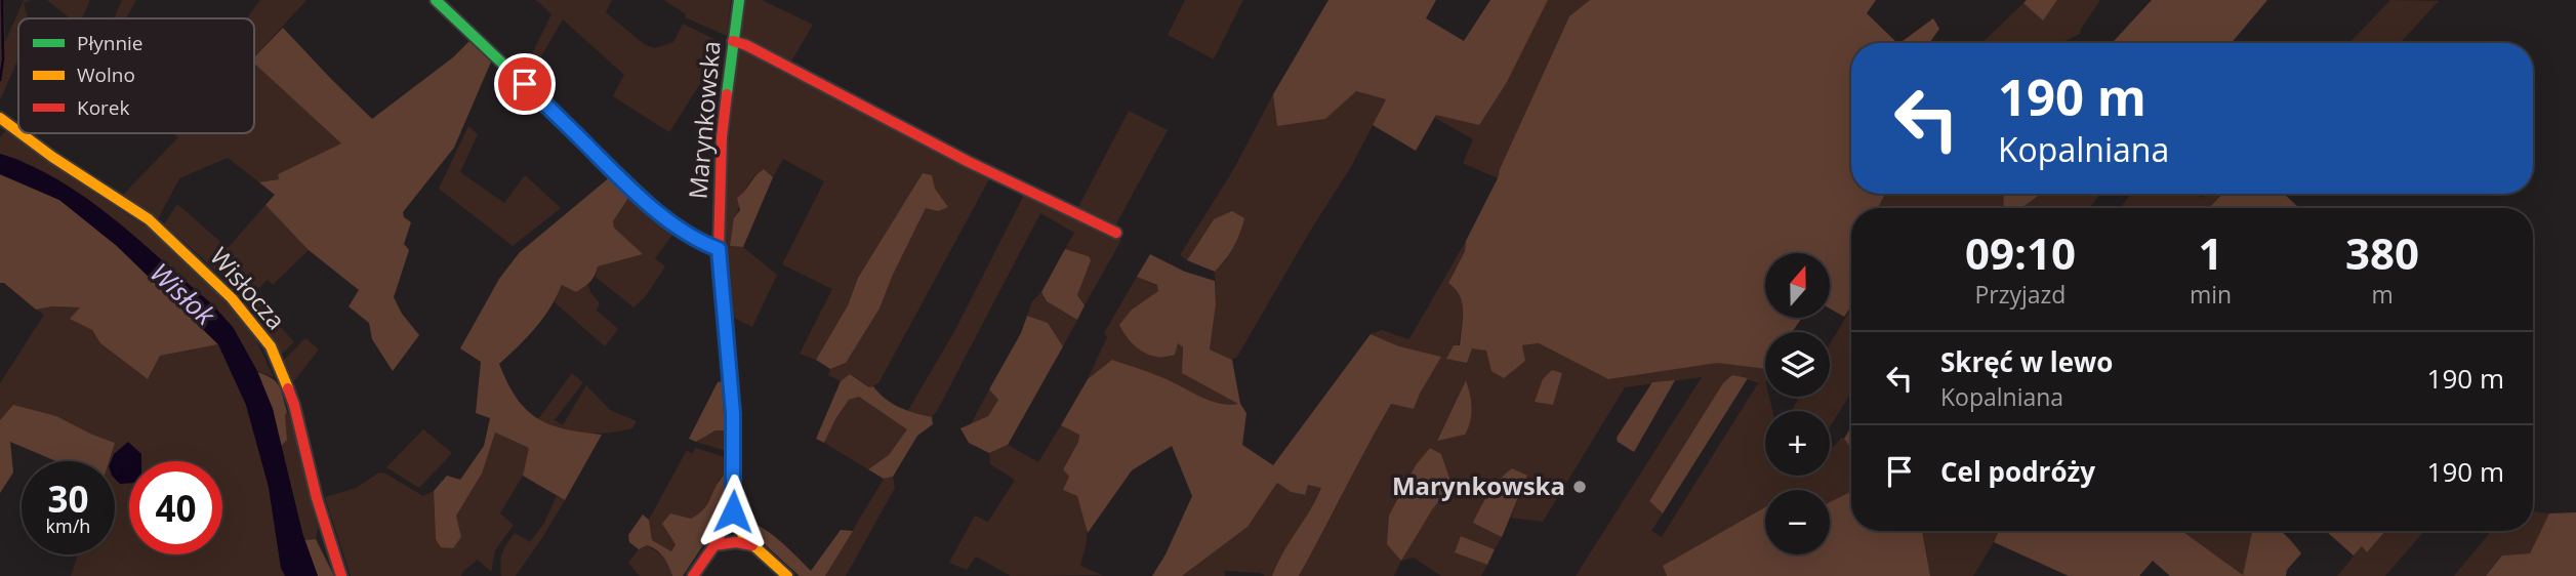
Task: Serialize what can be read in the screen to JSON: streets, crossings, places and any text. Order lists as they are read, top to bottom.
{
  "streets": {
    "street": ["Marynkowska", "Wisłocza"]
  },
  "water": ["Wisłok"],
  "places": ["Marynkowska"],
  "legend": ["Płynnie", "Wolno", "Korek"],
  "north": "top",
  "page": {
    "turn": ["190 m", "Kopalniana"],
    "eta": [
      "09:10",
      "Przyjazd",
      "1",
      "min",
      "380",
      "m"
    ],
    "map_buttons": ["+", "−"],
    "list": [
      {
        "name": "Skręć w lewo",
        "note": "Kopalniana",
        "value": "190 m"
      },
      {
        "name": "Cel podróży",
        "value": "190 m"
      }
    ],
    "speed": "30 km/h",
    "limit": "40"
  }
}
